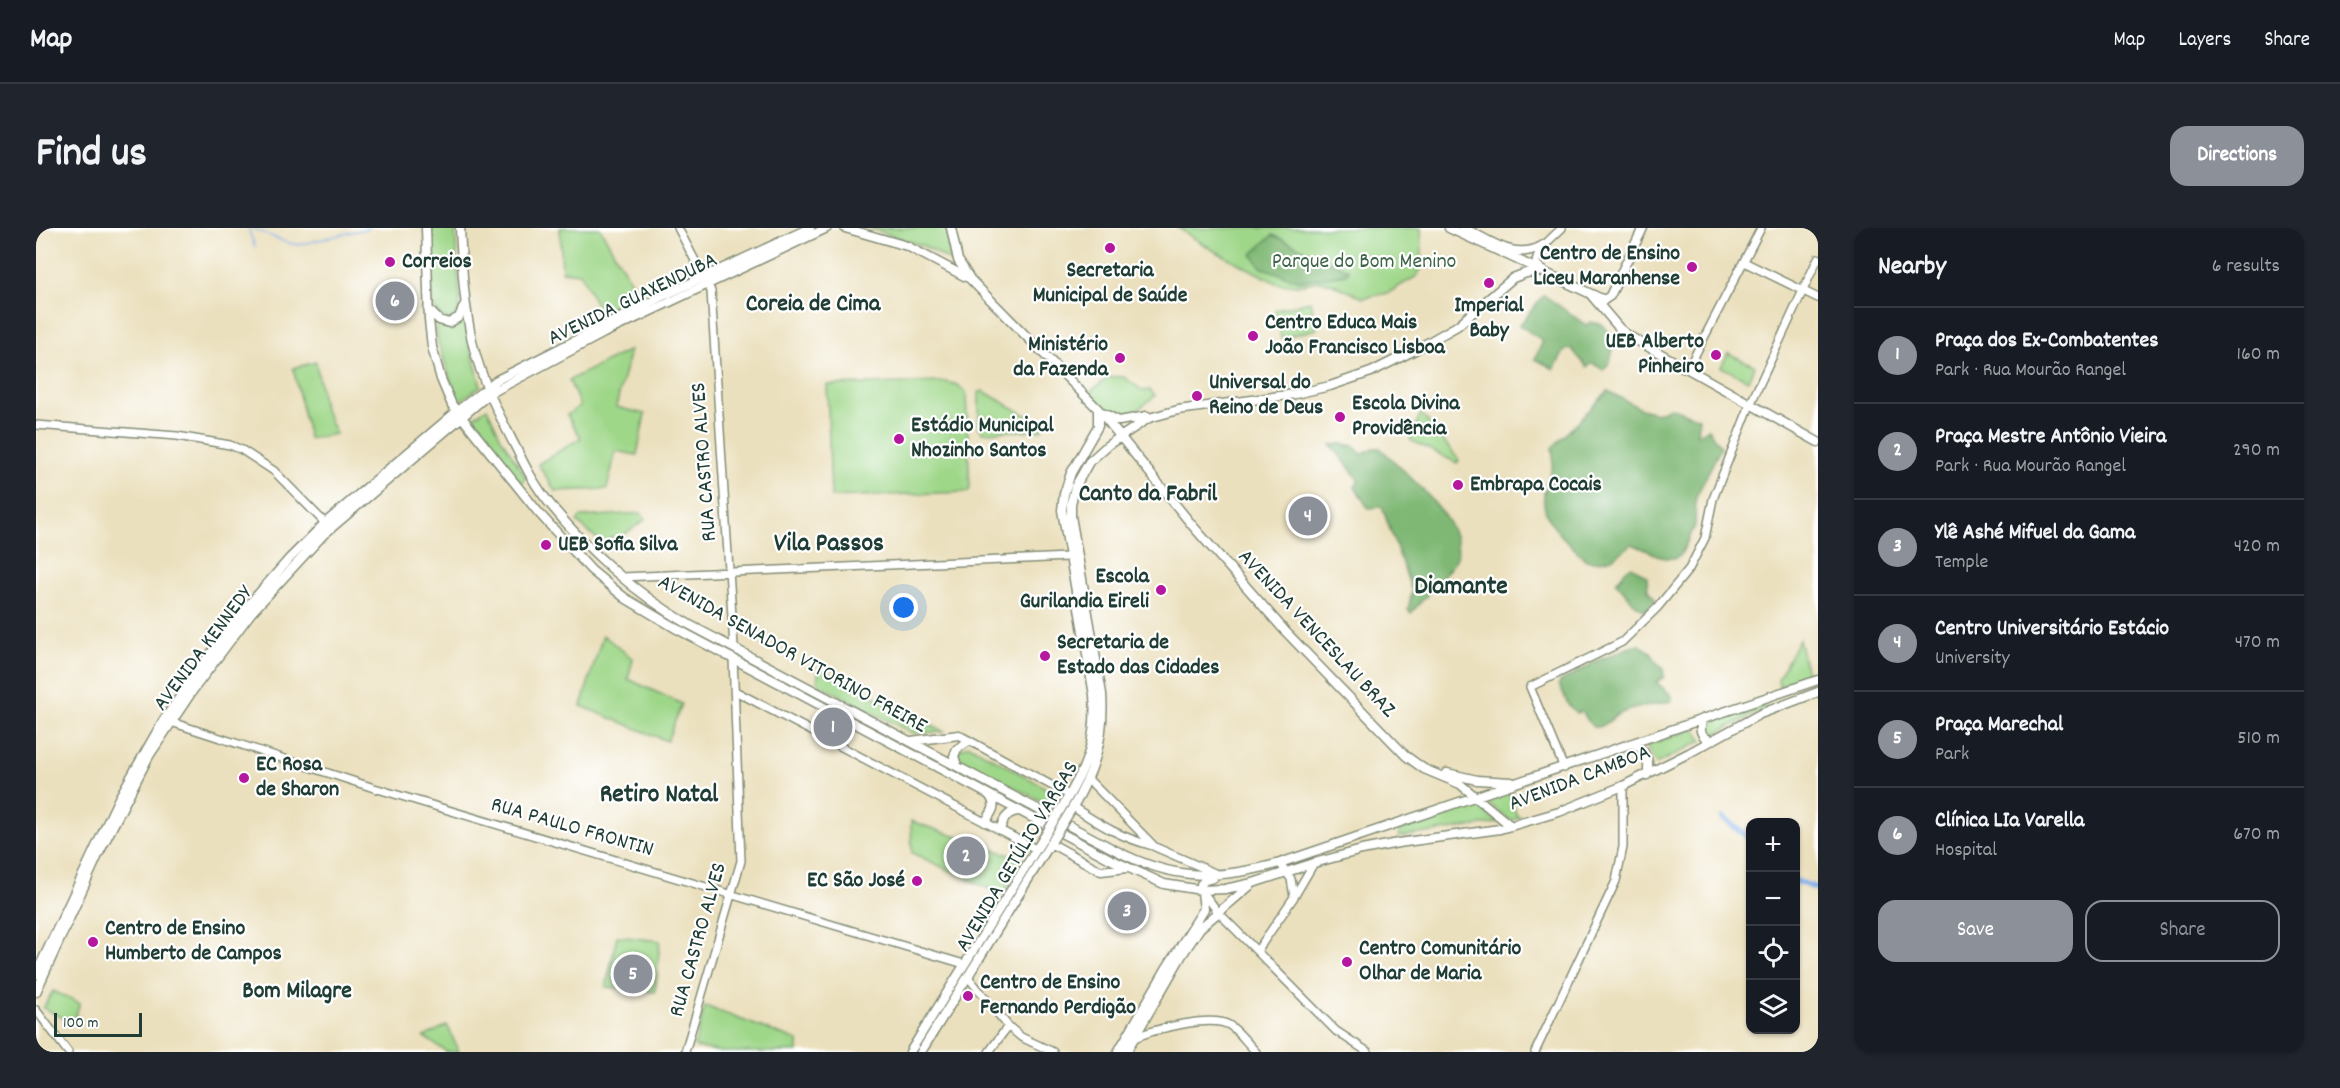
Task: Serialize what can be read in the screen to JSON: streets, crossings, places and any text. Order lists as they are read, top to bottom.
{
  "streets": {
    "main road": [
      "AVENIDA GUAXENDUBA",
      "AVENIDA VENCESLAU BRAZ",
      "AVENIDA KENNEDY",
      "AVENIDA SENADOR VITORINO FREIRE",
      "AVENIDA CAMBOA",
      "AVENIDA GETÚLIO VARGAS"
    ],
    "street": ["RUA CASTRO ALVES", "RUA PAULO FRONTIN"]
  },
  "crossings": [
    ["AVENIDA GUAXENDUBA", "RUA CASTRO ALVES"],
    ["AVENIDA GUAXENDUBA", "AVENIDA KENNEDY"],
    ["AVENIDA GUAXENDUBA", "AVENIDA SENADOR VITORINO FREIRE"],
    ["RUA CASTRO ALVES", "AVENIDA SENADOR VITORINO FREIRE"],
    ["RUA CASTRO ALVES", "RUA PAULO FRONTIN"],
    ["AVENIDA VENCESLAU BRAZ", "AVENIDA CAMBOA"],
    ["AVENIDA VENCESLAU BRAZ", "AVENIDA GETÚLIO VARGAS"],
    ["AVENIDA KENNEDY", "AVENIDA SENADOR VITORINO FREIRE"],
    ["AVENIDA KENNEDY", "RUA PAULO FRONTIN"],
    ["AVENIDA SENADOR VITORINO FREIRE", "AVENIDA CAMBOA"],
    ["RUA PAULO FRONTIN", "AVENIDA GETÚLIO VARGAS"]
  ],
  "districts": [
    "Coreia de Cima",
    "Canto da Fabril",
    "Vila Passos",
    "Diamante",
    "Retiro Natal",
    "Bom Milagre"
  ],
  "parks": ["Parque do Bom Menino"],
  "places": [
    "Secretaria Municipal de Saúde",
    "Correios",
    "Centro de Ensino Liceu Maranhense",
    "Imperial Baby",
    "Centro Educa Mais João Francisco Lisboa",
    "UEB Alberto Pinheiro",
    "Ministério da Fazenda",
    "Universal do Reino de Deus",
    "Escola Divina Providência",
    "Estádio Municipal Nhozinho Santos",
    "Embrapa Cocais",
    "UEB Sofia Silva",
    "Escola Gurilandia Eireli",
    "Secretaria de Estado das Cidades",
    "EC Rosa de Sharon",
    "EC São José",
    "Centro de Ensino Humberto de Campos",
    "Centro Comunitário Olhar de Maria",
    "Centro de Ensino Fernando Perdigão"
  ],
  "scale_bar": "100 m",
  "page": {
    "header": "Map",
    "nav": ["Map", "Layers", "Share"],
    "title": "Find us",
    "buttons": [
      "Directions",
      ["Save", "Share"]
    ],
    "heading": ["Nearby", "6 results"],
    "pins": [
      "6",
      "4",
      "1",
      "2",
      "3",
      "5"
    ],
    "list": [
      {
        "mark": "1",
        "name": "Praça dos Ex-Combatentes",
        "note": "Park · Rua Mourão Rangel",
        "value": "160 m"
      },
      {
        "mark": "2",
        "name": "Praça Mestre Antônio Vieira",
        "note": "Park · Rua Mourão Rangel",
        "value": "290 m"
      },
      {
        "mark": "3",
        "name": "Ylê Ashé Mifuel da Gama",
        "note": "Temple",
        "value": "420 m"
      },
      {
        "mark": "4",
        "name": "Centro Universitário Estácio",
        "note": "University",
        "value": "470 m"
      },
      {
        "mark": "5",
        "name": "Praça Marechal",
        "note": "Park",
        "value": "510 m"
      },
      {
        "mark": "6",
        "name": "Clínica LIa Varella",
        "note": "Hospital",
        "value": "670 m"
      }
    ],
    "map_buttons": ["+", "−"],
    "scale": "100 m"
  }
}
